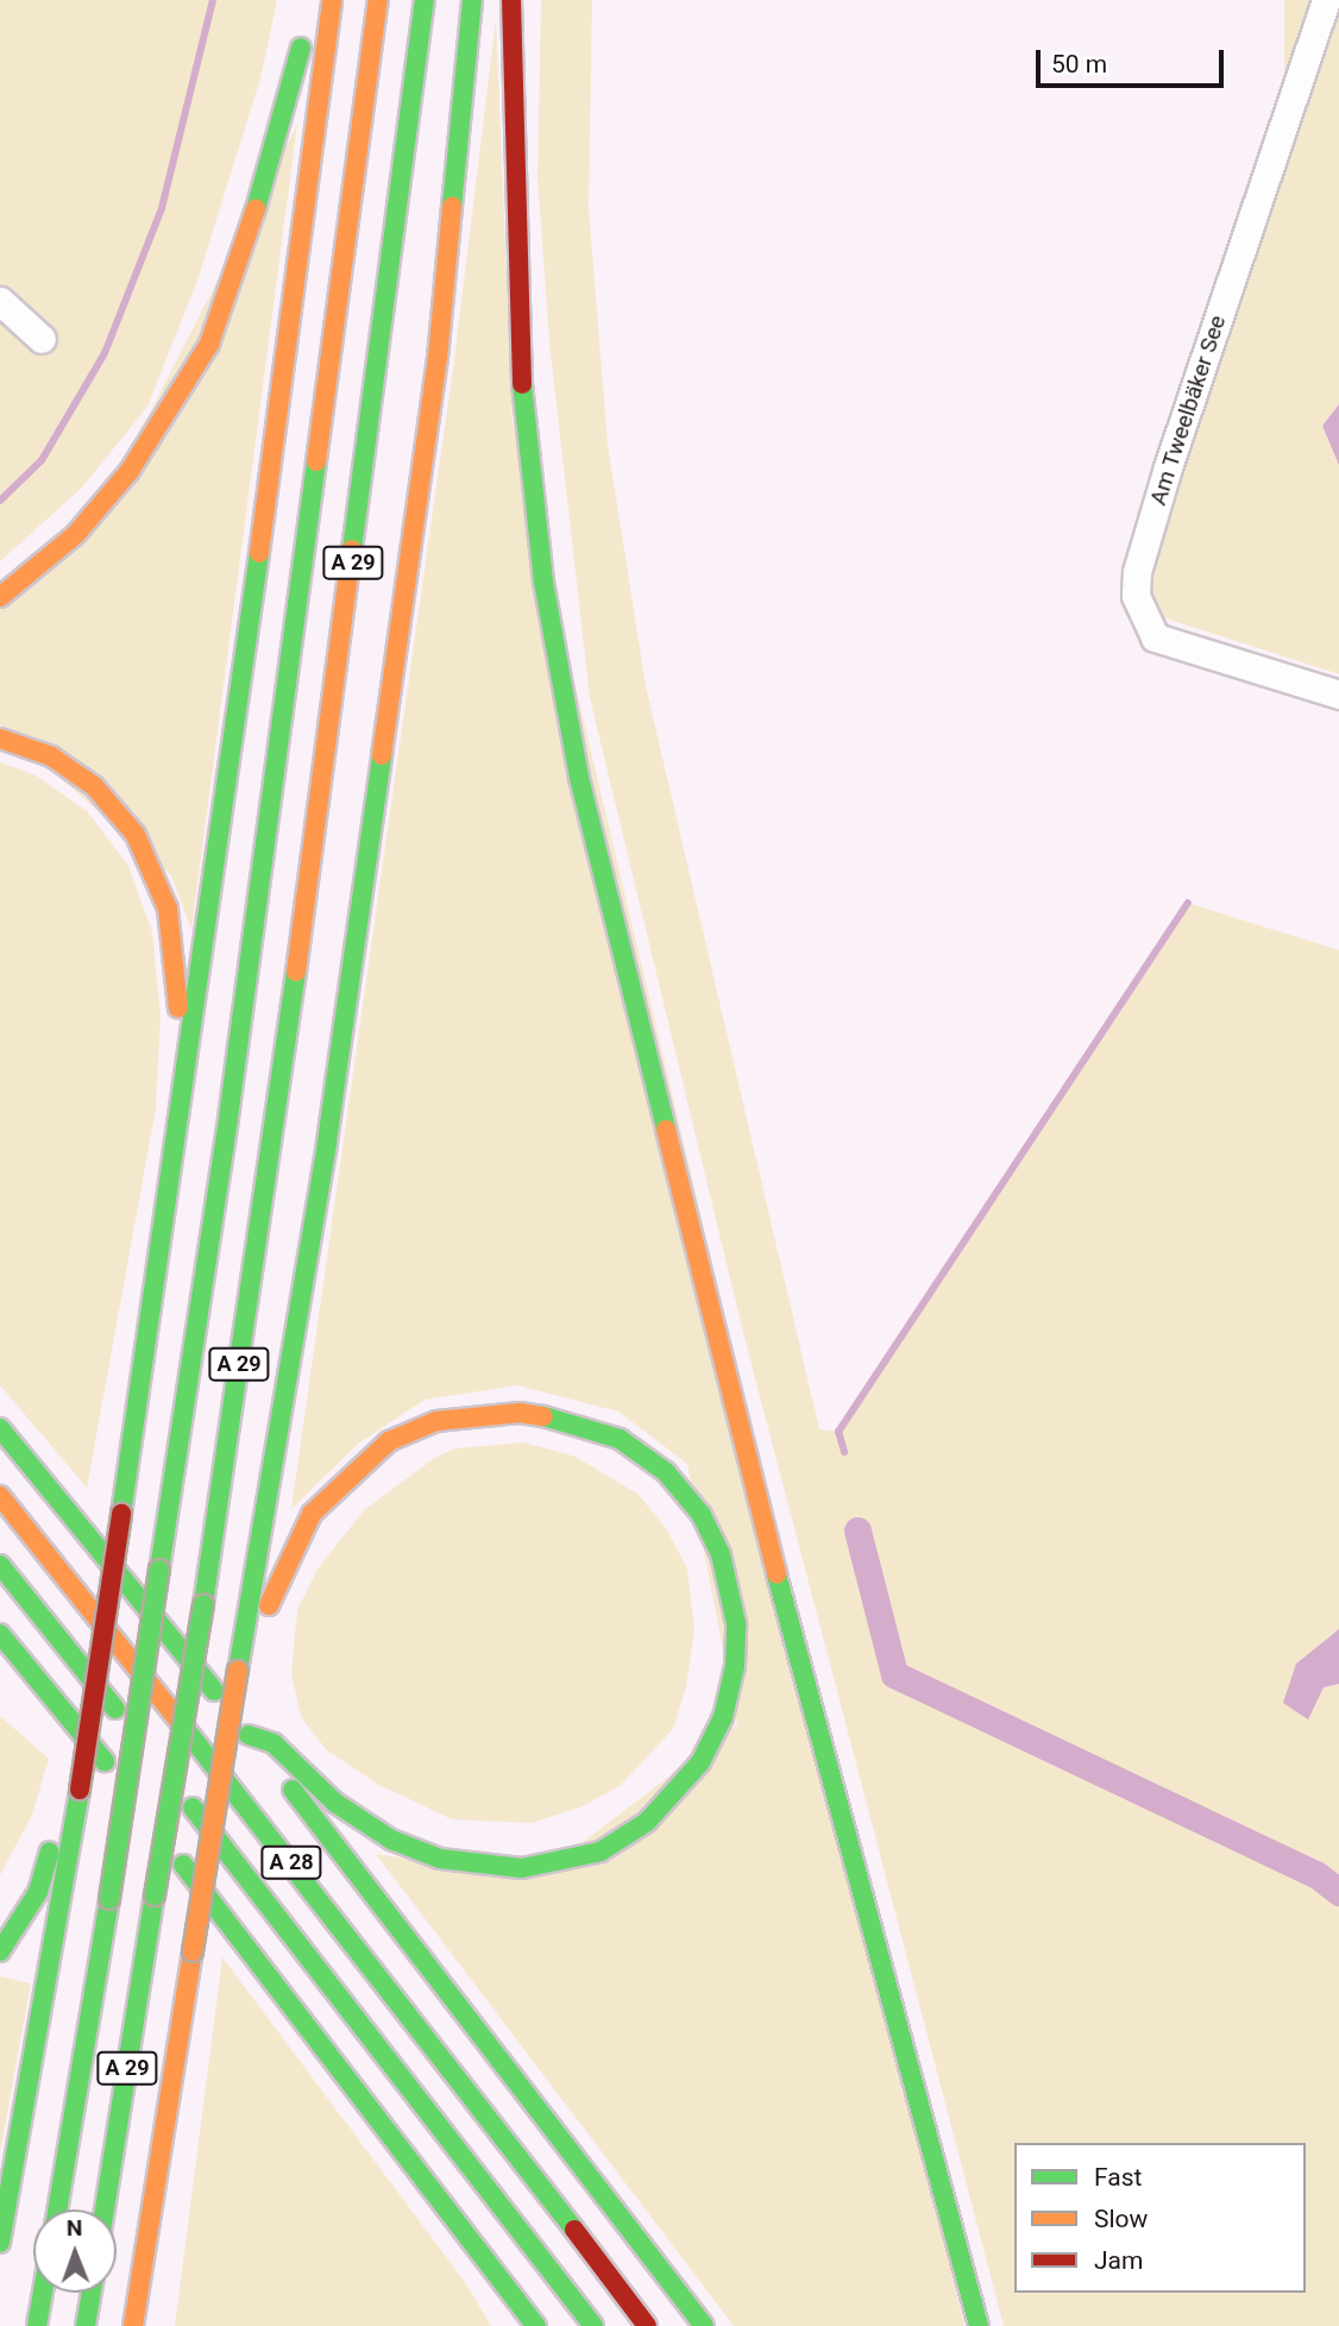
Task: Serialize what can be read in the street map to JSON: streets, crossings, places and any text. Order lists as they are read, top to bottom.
{
  "streets": {
    "highway": ["A 29", "A 28"],
    "street": ["Am Tweelbäker See"]
  },
  "legend": ["Fast", "Slow", "Jam"],
  "scale_bar": "50 m",
  "north": "top"
}
